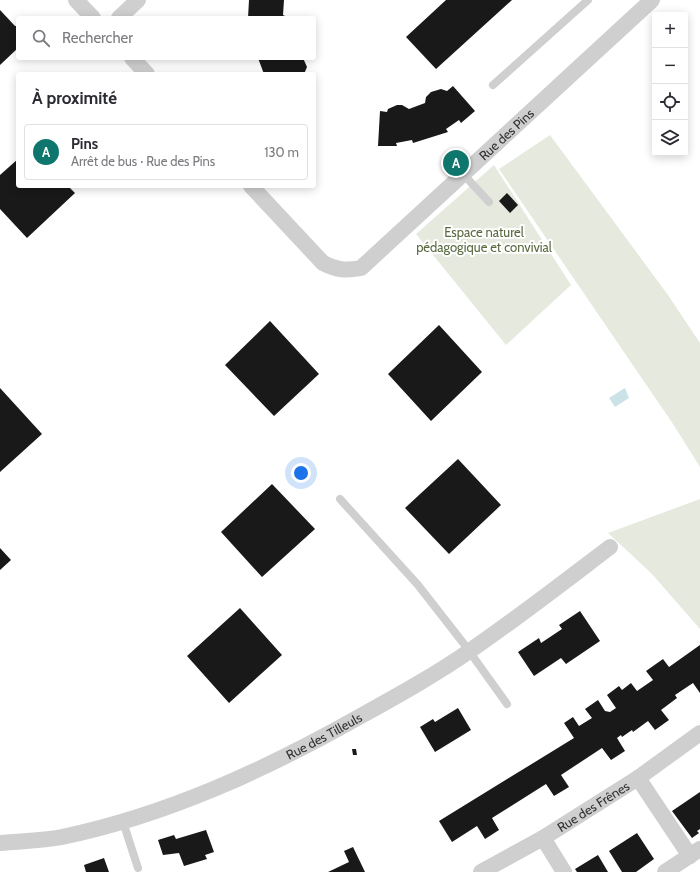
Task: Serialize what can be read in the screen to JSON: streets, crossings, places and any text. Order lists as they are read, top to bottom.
{
  "streets": {
    "street": ["Rue des Pins", "Rue des Tilleuls", "Rue des Frênes"]
  },
  "parks": ["Espace naturel pédagogique et convivial"],
  "page": {
    "map_buttons": ["+", "−"],
    "search": "Rechercher",
    "heading": "À proximité",
    "list": [
      {
        "mark": "A",
        "name": "Pins",
        "note": "Arrêt de bus · Rue des Pins",
        "value": "130 m"
      }
    ],
    "pins": "A"
  }
}
